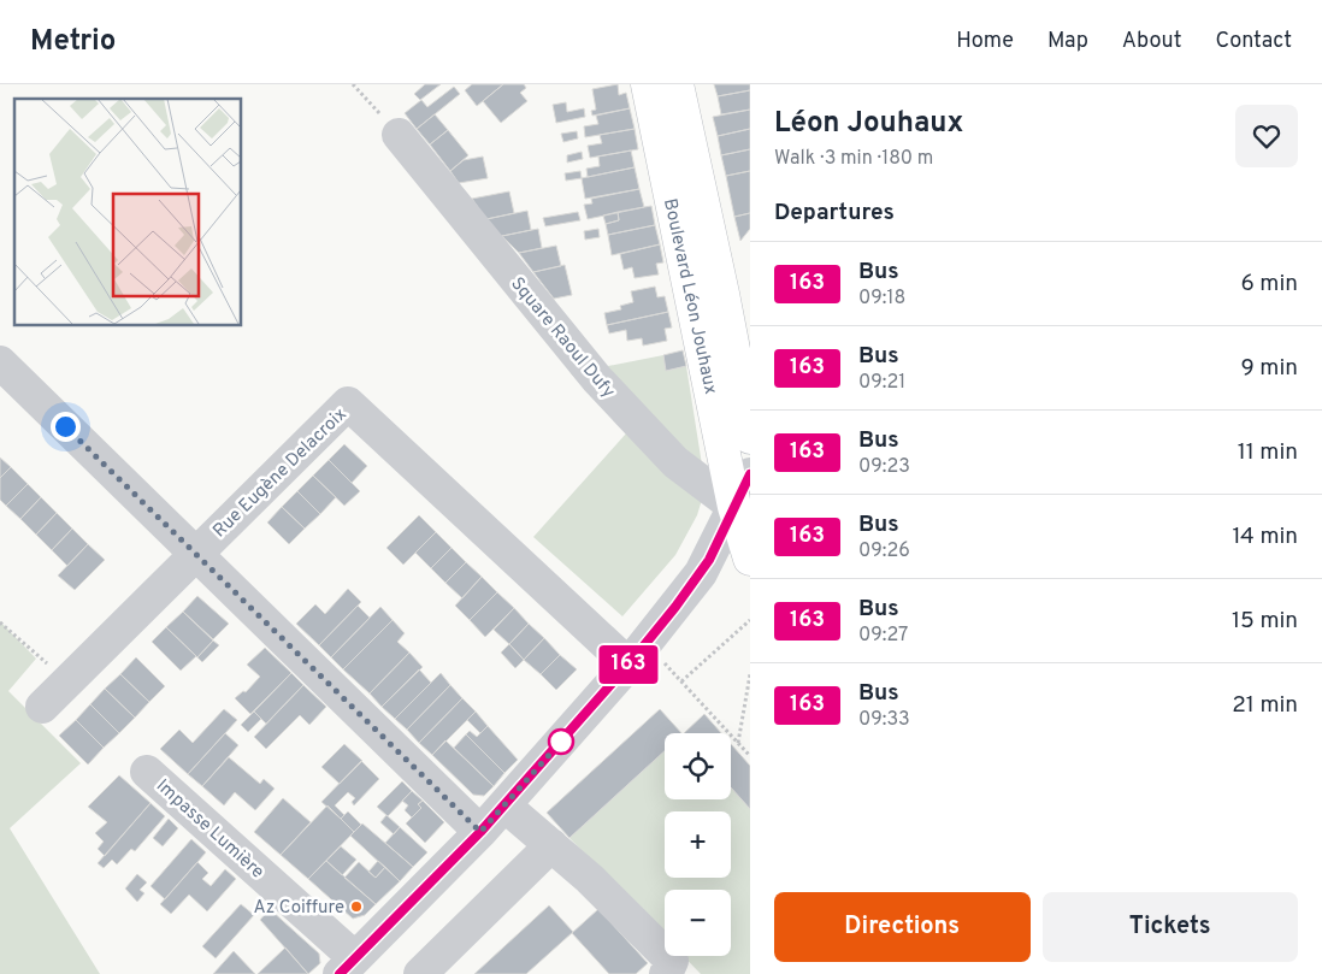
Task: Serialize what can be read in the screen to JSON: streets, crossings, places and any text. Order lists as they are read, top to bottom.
{
  "streets": {
    "main road": ["Boulevard Léon Jouhaux"],
    "street": ["Square Raoul Dufy", "Rue Eugène Delacroix", "Impasse Lumière"]
  },
  "crossings": [
    ["Boulevard Léon Jouhaux", "Square Raoul Dufy"]
  ],
  "places": ["Az Coiffure"],
  "lines": ["bus line 163"],
  "page": {
    "header": "Metrio",
    "nav": [
      "Home",
      "Map",
      "About",
      "Contact"
    ],
    "on_map": "163",
    "heading": [
      ["Léon Jouhaux", "Walk · 3 min · 180 m"],
      "Departures"
    ],
    "list": [
      {
        "mark": "163",
        "name": "Bus",
        "note": "09:18",
        "value": "6 min"
      },
      {
        "mark": "163",
        "name": "Bus",
        "note": "09:21",
        "value": "9 min"
      },
      {
        "mark": "163",
        "name": "Bus",
        "note": "09:23",
        "value": "11 min"
      },
      {
        "mark": "163",
        "name": "Bus",
        "note": "09:26",
        "value": "14 min"
      },
      {
        "mark": "163",
        "name": "Bus",
        "note": "09:27",
        "value": "15 min"
      },
      {
        "mark": "163",
        "name": "Bus",
        "note": "09:33",
        "value": "21 min"
      }
    ],
    "map_buttons": ["+", "−"],
    "buttons": ["Directions", "Tickets"]
  }
}
